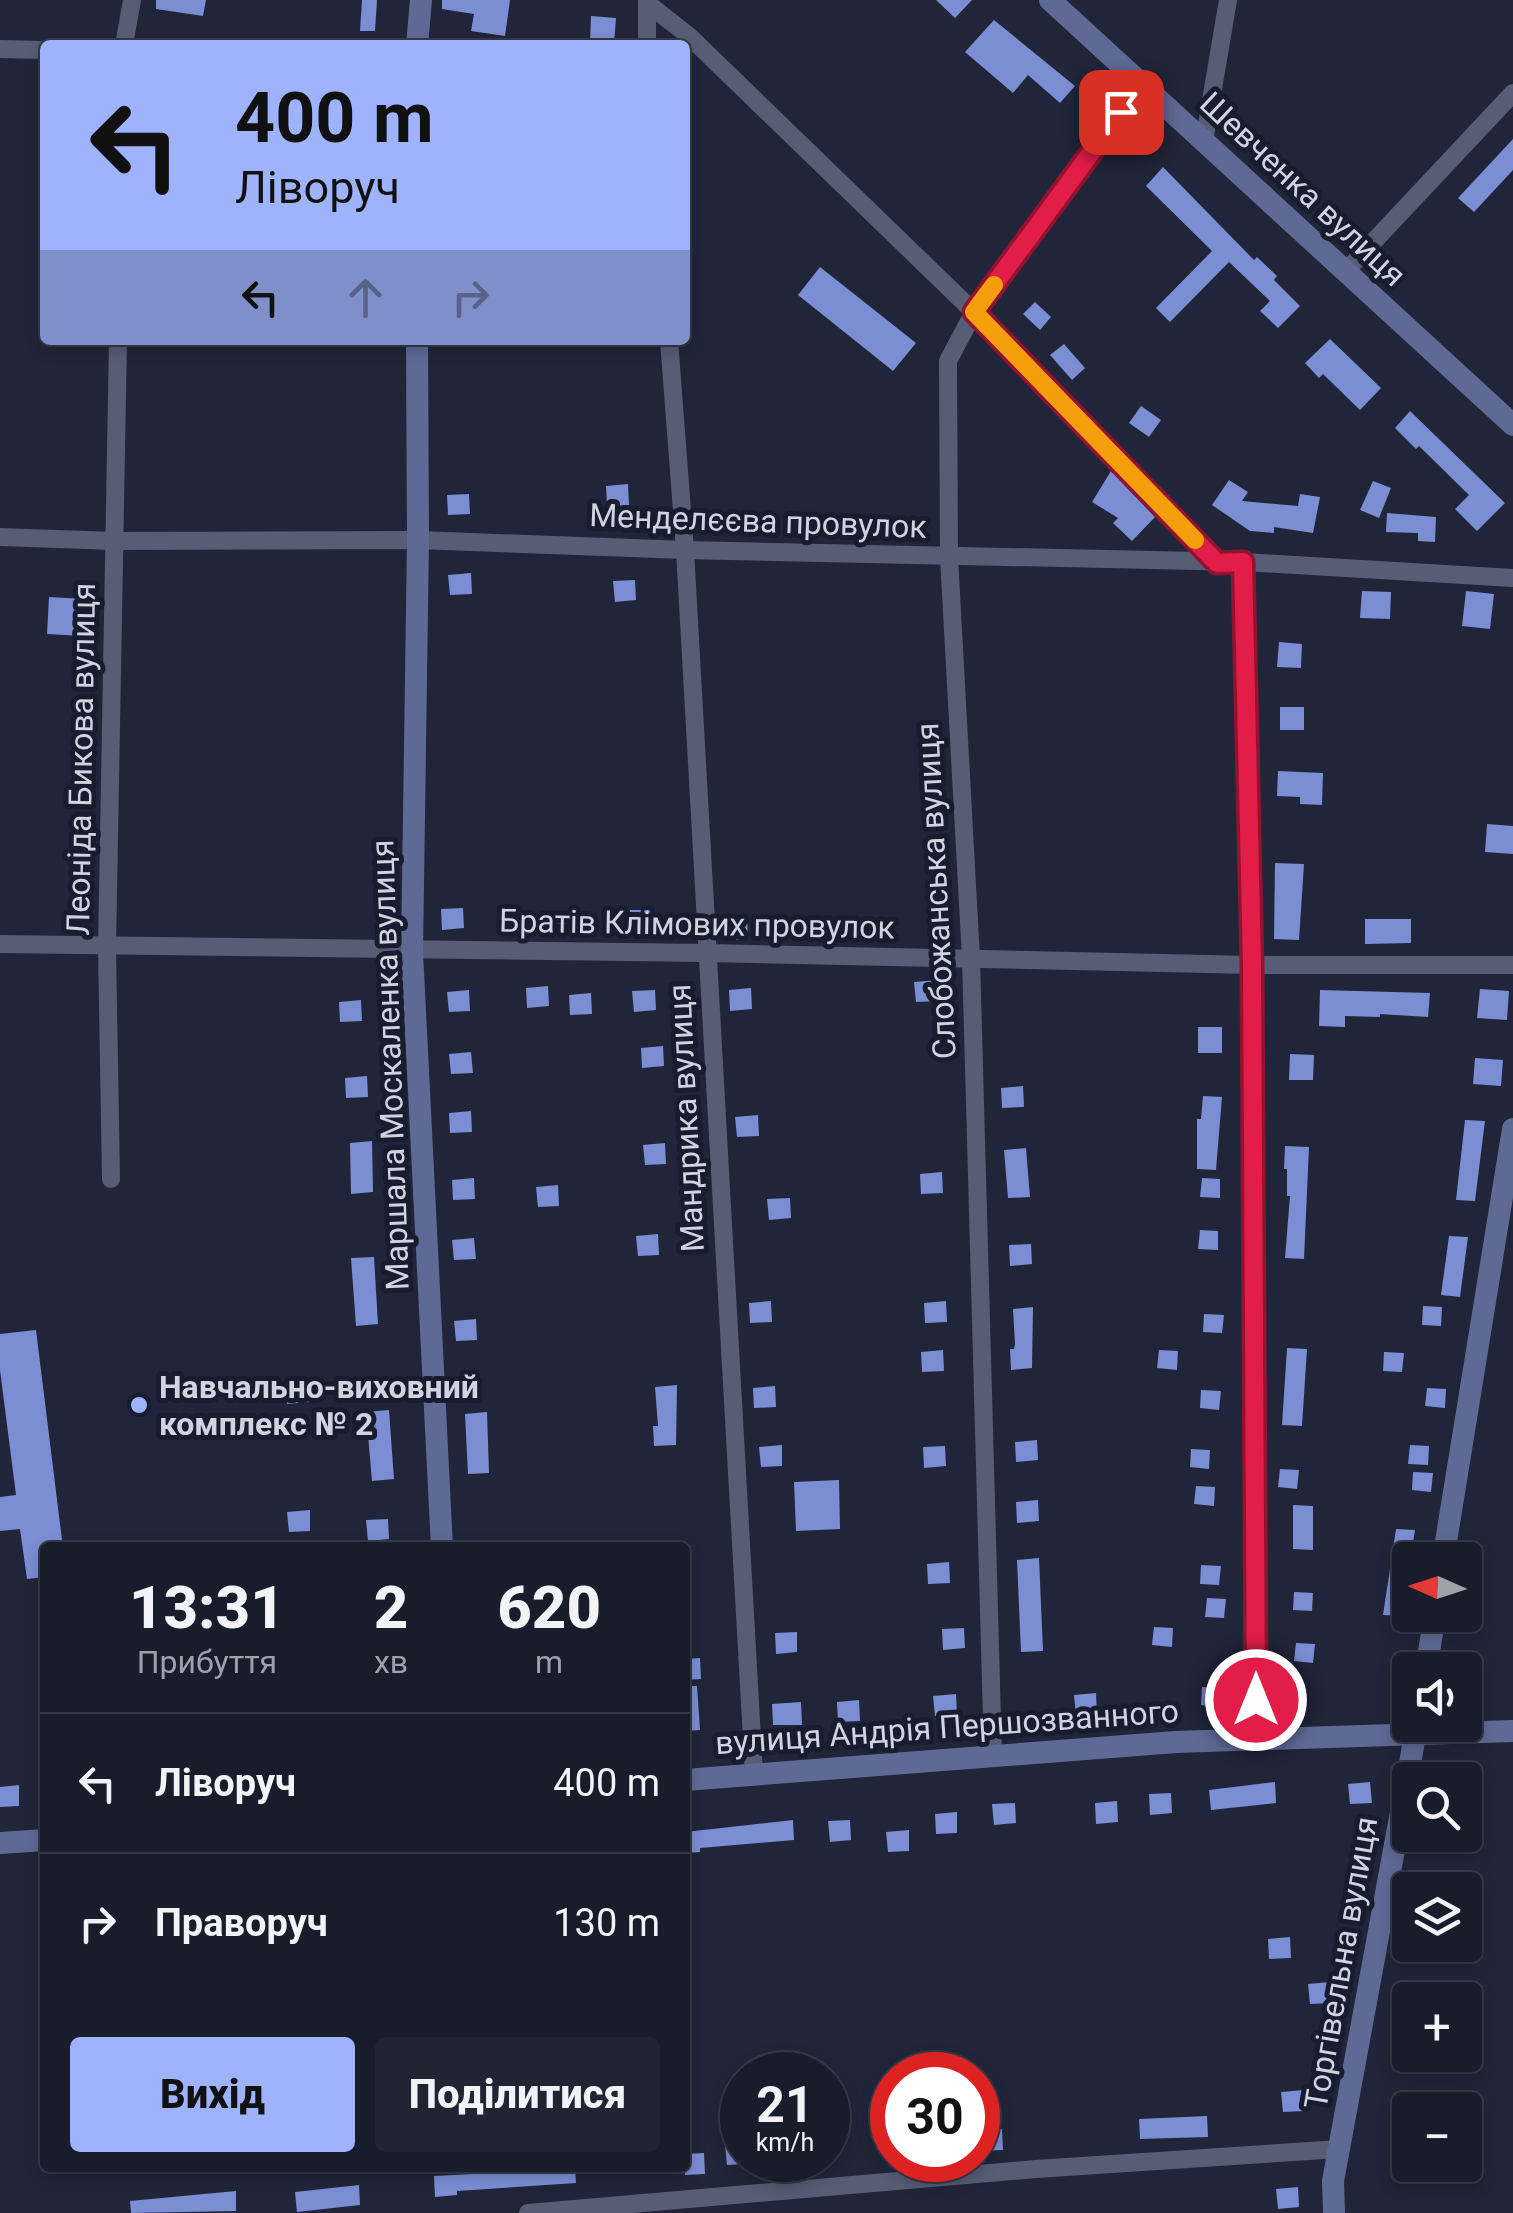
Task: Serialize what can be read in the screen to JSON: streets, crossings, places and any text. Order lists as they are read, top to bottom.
{
  "streets": {
    "street": [
      "Шевченка вулиця",
      "Менделєєва провулок",
      "Леоніда Бикова вулиця",
      "Слобожанська вулиця",
      "Братів Клімових провулок",
      "Маршала Москаленка вулиця",
      "Мандрика вулиця",
      "вулиця Андрія Першозванного",
      "Торгівельна вулиця"
    ]
  },
  "crossings": [
    ["Шевченка вулиця", "Слобожанська вулиця"],
    ["Менделєєва провулок", "Леоніда Бикова вулиця"],
    ["Менделєєва провулок", "Слобожанська вулиця"],
    ["Менделєєва провулок", "Маршала Москаленка вулиця"],
    ["Менделєєва провулок", "Мандрика вулиця"],
    ["Леоніда Бикова вулиця", "Братів Клімових провулок"],
    ["Слобожанська вулиця", "Братів Клімових провулок"],
    ["Слобожанська вулиця", "вулиця Андрія Першозванного"],
    ["Братів Клімових провулок", "Маршала Москаленка вулиця"],
    ["Братів Клімових провулок", "Мандрика вулиця"],
    ["Мандрика вулиця", "вулиця Андрія Першозванного"]
  ],
  "places": ["Навчально-виховний комплекс № 2"],
  "north": "left",
  "page": {
    "turn": ["400 m", "Ліворуч"],
    "map_buttons": ["+", "−"],
    "eta": [
      "13:31",
      "Прибуття",
      "2",
      "хв",
      "620",
      "m"
    ],
    "list": [
      {
        "name": "Ліворуч",
        "value": "400 m"
      },
      {
        "name": "Праворуч",
        "value": "130 m"
      }
    ],
    "buttons": ["Вихід", "Поділитися"],
    "speed": "21 km/h",
    "limit": "30"
  }
}
